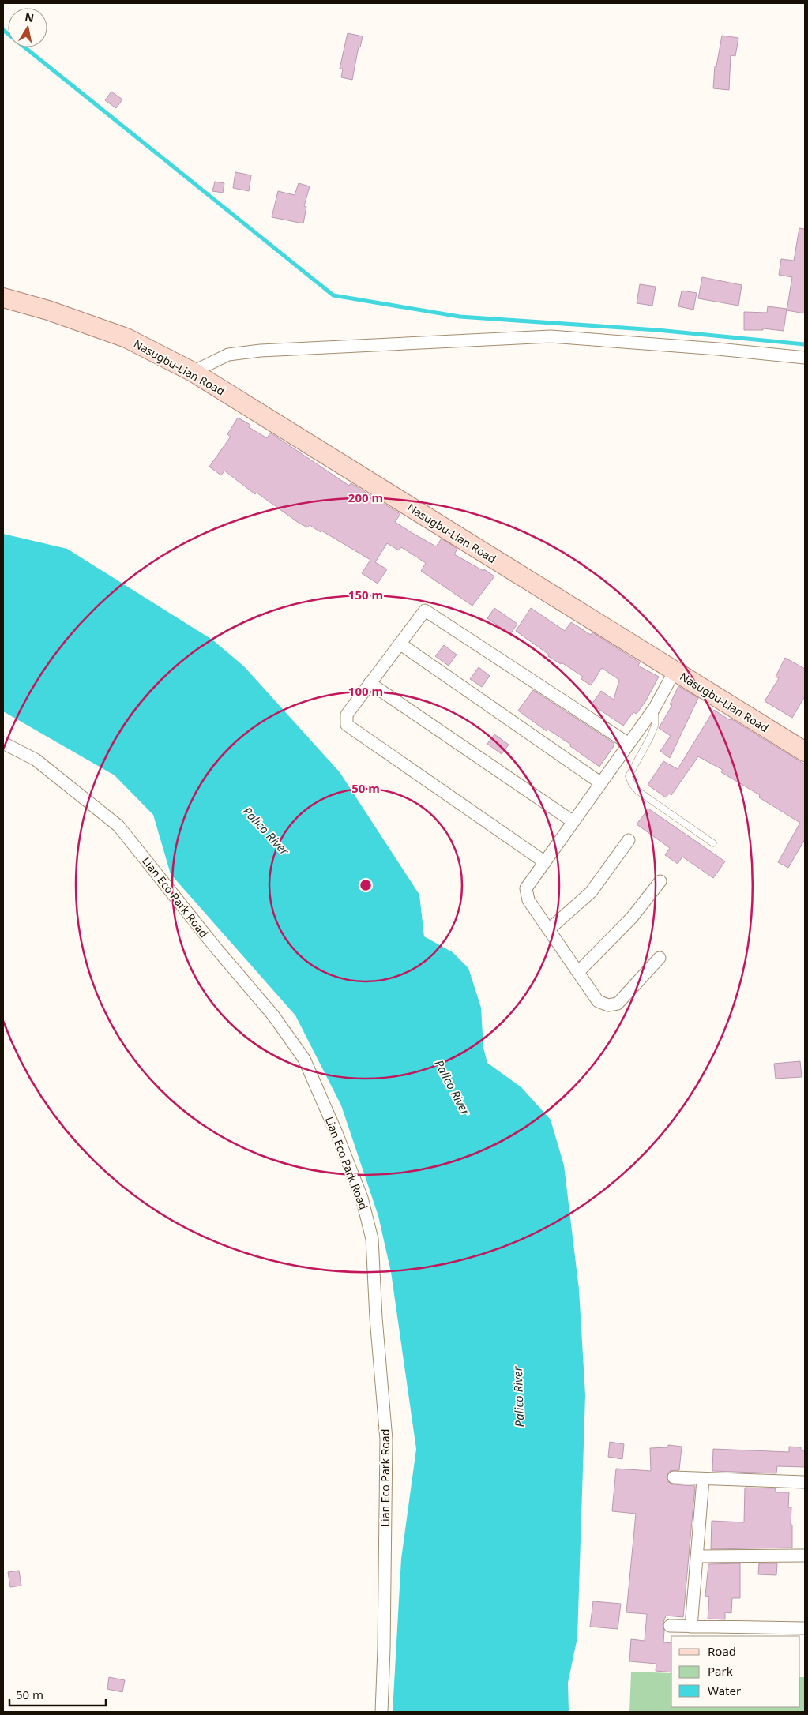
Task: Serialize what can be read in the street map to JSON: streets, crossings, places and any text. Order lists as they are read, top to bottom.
{
  "streets": {
    "main road": ["Nasugbu-Lian Road"],
    "street": ["Lian Eco Park Road"]
  },
  "water": ["Palico River"],
  "legend": ["Road", "Park", "Water"],
  "scale_bar": "50 m",
  "north": "top",
  "rings": [
    "200 m",
    "150 m",
    "100 m",
    "50 m"
  ]
}
